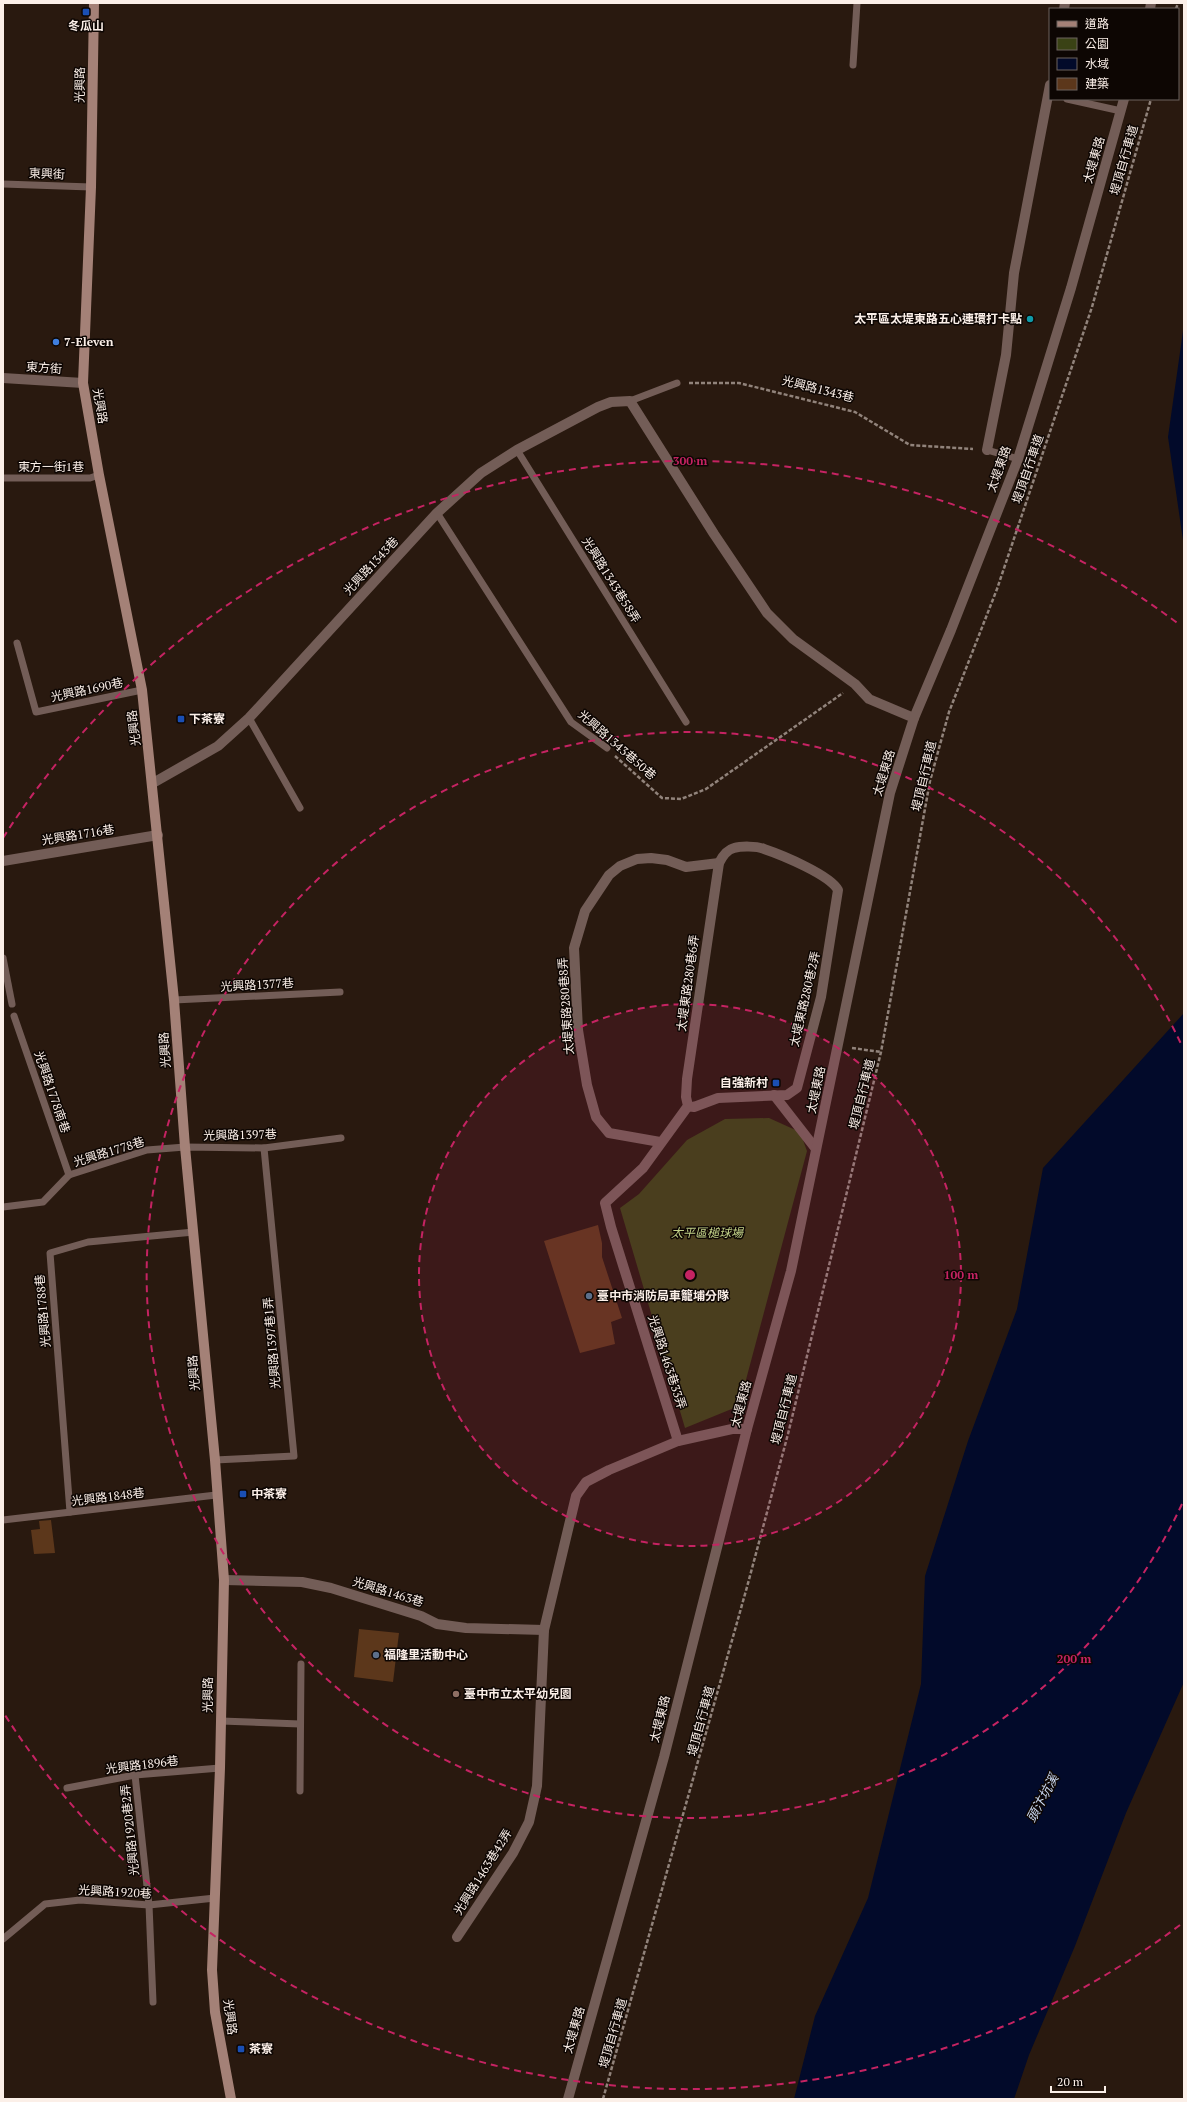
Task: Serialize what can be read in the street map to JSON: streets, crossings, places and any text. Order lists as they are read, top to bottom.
{
  "streets": {
    "main road": ["光興路"],
    "street": [
      "太堤東路",
      "東方街",
      "光興路1343巷",
      "光興路1716巷",
      "太堤東路280巷6弄",
      "太堤東路280巷2弄",
      "太堤東路280巷8弄",
      "光興路1463巷33弄",
      "光興路1463巷",
      "光興路1463巷42弄"
    ],
    "lane": [
      "東興街",
      "東方一街1巷",
      "光興路1343巷58弄",
      "光興路1690巷",
      "光興路1343巷50巷",
      "光興路1377巷",
      "光興路1778南巷",
      "光興路1397巷",
      "光興路1778巷",
      "光興路1788巷",
      "光興路1397巷1弄",
      "光興路1848巷",
      "光興路1896巷",
      "光興路1920巷2弄",
      "光興路1920巷"
    ],
    "path": ["堤頂自行車道"]
  },
  "crossings": [
    ["光興路", "東興街"],
    ["光興路", "東方街"],
    ["光興路", "光興路1343巷"],
    ["光興路", "東方一街1巷"],
    ["光興路", "光興路1690巷"],
    ["光興路", "光興路1716巷"],
    ["光興路", "光興路1377巷"],
    ["光興路", "光興路1397巷"],
    ["光興路", "光興路1778巷"],
    ["光興路", "光興路1788巷"],
    ["光興路", "光興路1397巷1弄"],
    ["光興路", "光興路1848巷"],
    ["光興路", "光興路1463巷"],
    ["光興路", "光興路1896巷"],
    ["光興路", "光興路1920巷"],
    ["光興路1343巷", "光興路1343巷58弄"],
    ["光興路1343巷", "光興路1343巷50巷"],
    ["太堤東路280巷6弄", "太堤東路280巷2弄"],
    ["太堤東路280巷6弄", "太堤東路280巷8弄"],
    ["太堤東路280巷6弄", "光興路1463巷33弄"],
    ["太堤東路280巷2弄", "太堤東路280巷8弄"],
    ["太堤東路280巷8弄", "光興路1463巷33弄"],
    ["光興路1778南巷", "光興路1778巷"],
    ["光興路1397巷", "光興路1778巷"],
    ["光興路1397巷", "光興路1397巷1弄"],
    ["光興路1788巷", "光興路1848巷"],
    ["光興路1463巷", "光興路1463巷42弄"],
    ["光興路1896巷", "光興路1920巷2弄"],
    ["光興路1920巷2弄", "光興路1920巷"]
  ],
  "water": ["頭汴坑溪"],
  "parks": ["太平區槌球場"],
  "places": {
    "transit": [
      "冬瓜山",
      "下茶寮",
      "自強新村",
      "中茶寮",
      "茶寮"
    ],
    "other": [
      "太平區太堤東路五心連環打卡點",
      "7-Eleven",
      "臺中市消防局車籠埔分隊",
      "福隆里活動中心",
      "臺中市立太平幼兒園"
    ]
  },
  "legend": [
    "道路",
    "公園",
    "水域",
    "建築"
  ],
  "scale_bar": "20 m",
  "rings": ["300 m", "100 m", "200 m"]
}
